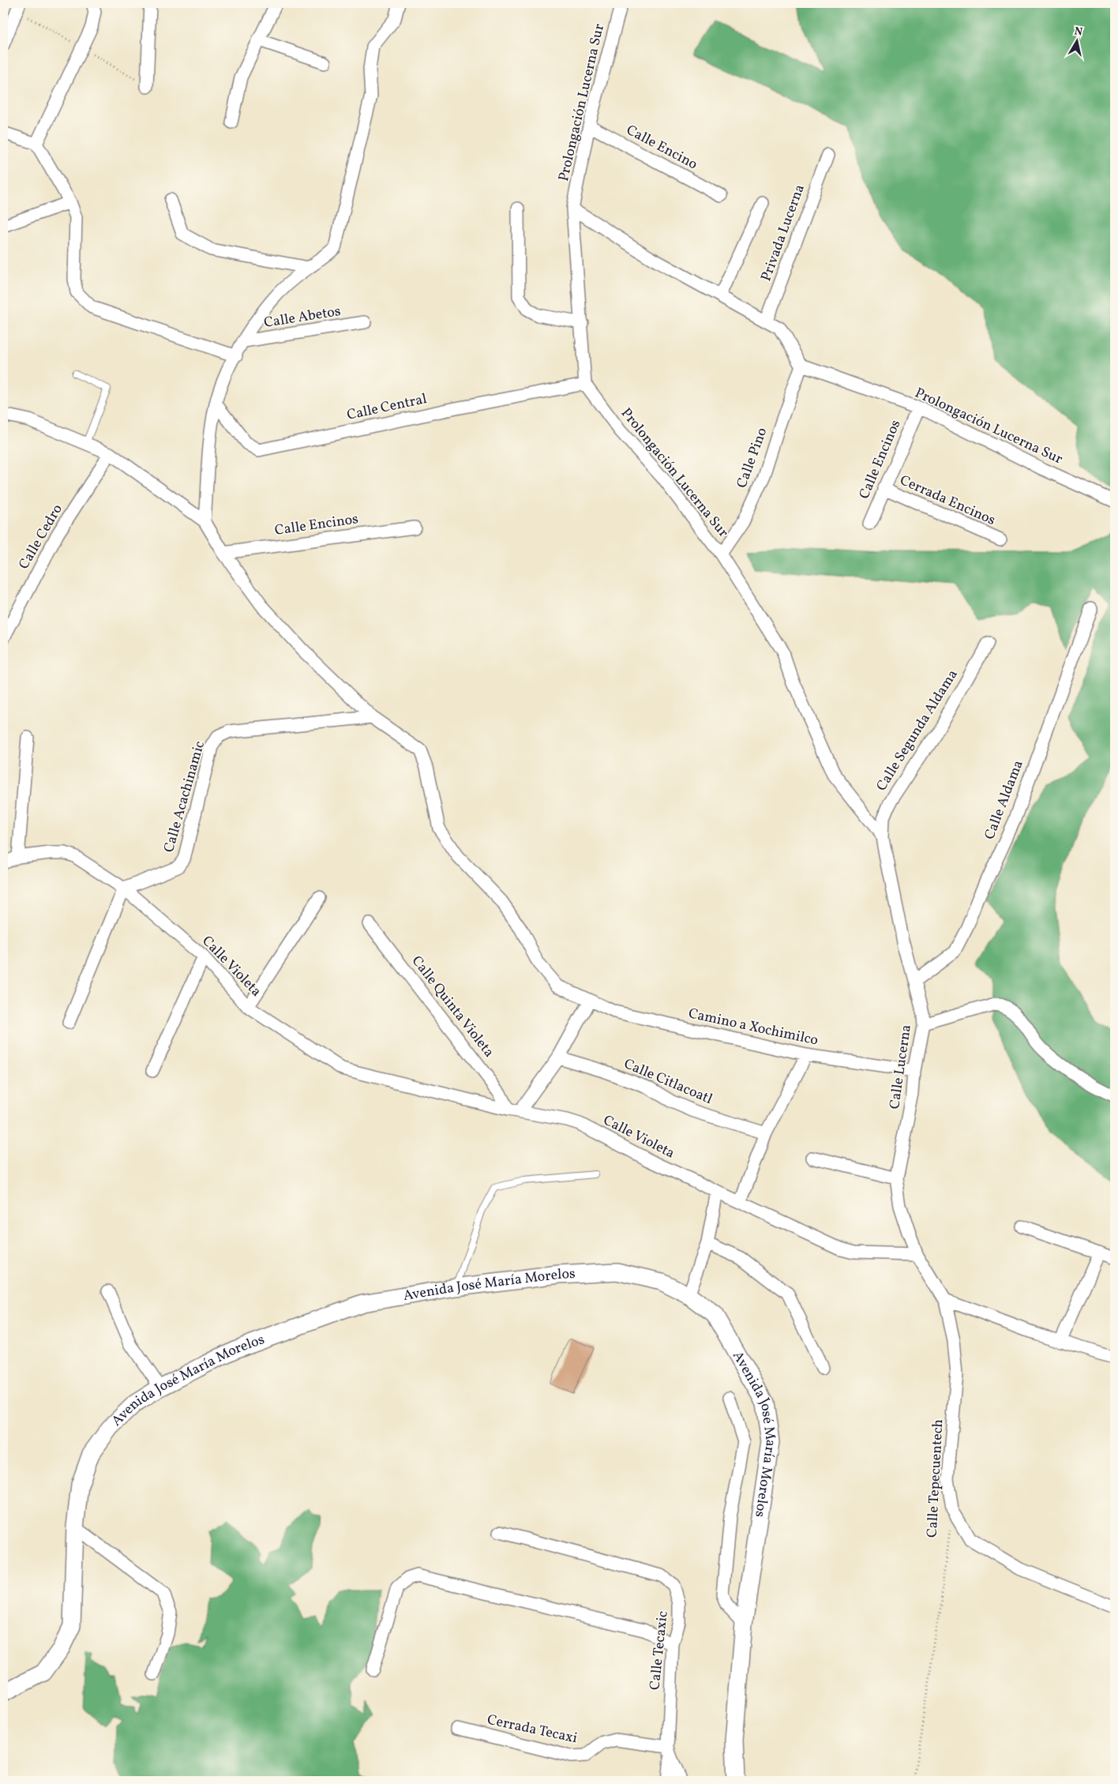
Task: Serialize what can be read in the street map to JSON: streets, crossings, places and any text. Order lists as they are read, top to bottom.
{
  "streets": {
    "main road": ["Avenida José María Morelos"],
    "street": [
      "Prolongación Lucerna Sur",
      "Calle Encino",
      "Privada Lucerna",
      "Calle Abetos",
      "Calle Central",
      "Calle Pino",
      "Calle Encinos",
      "Cerrada Encinos",
      "Calle Cedro",
      "Calle Segunda Aldama",
      "Calle Acachinamic",
      "Calle Aldama",
      "Calle Violeta",
      "Calle Quinta Violeta",
      "Camino a Xochimilco",
      "Calle Lucerna",
      "Calle Citlacoatl",
      "Calle Tepecuentech",
      "Calle Tecaxic",
      "Cerrada Tecaxi"
    ]
  },
  "crossings": [
    ["Prolongación Lucerna Sur", "Calle Encino"],
    ["Prolongación Lucerna Sur", "Calle Central"],
    ["Prolongación Lucerna Sur", "Calle Pino"],
    ["Prolongación Lucerna Sur", "Calle Encinos"],
    ["Prolongación Lucerna Sur", "Calle Segunda Aldama"],
    ["Prolongación Lucerna Sur", "Calle Lucerna"],
    ["Calle Encinos", "Cerrada Encinos"],
    ["Calle Encinos", "Camino a Xochimilco"],
    ["Calle Segunda Aldama", "Calle Lucerna"],
    ["Calle Acachinamic", "Calle Violeta"],
    ["Calle Acachinamic", "Camino a Xochimilco"],
    ["Calle Aldama", "Calle Lucerna"],
    ["Calle Violeta", "Calle Quinta Violeta"],
    ["Calle Violeta", "Calle Lucerna"],
    ["Calle Violeta", "Calle Tepecuentech"],
    ["Camino a Xochimilco", "Calle Lucerna"],
    ["Calle Lucerna", "Calle Tepecuentech"],
    ["Calle Tecaxic", "Cerrada Tecaxi"]
  ],
  "north": "top"
}
